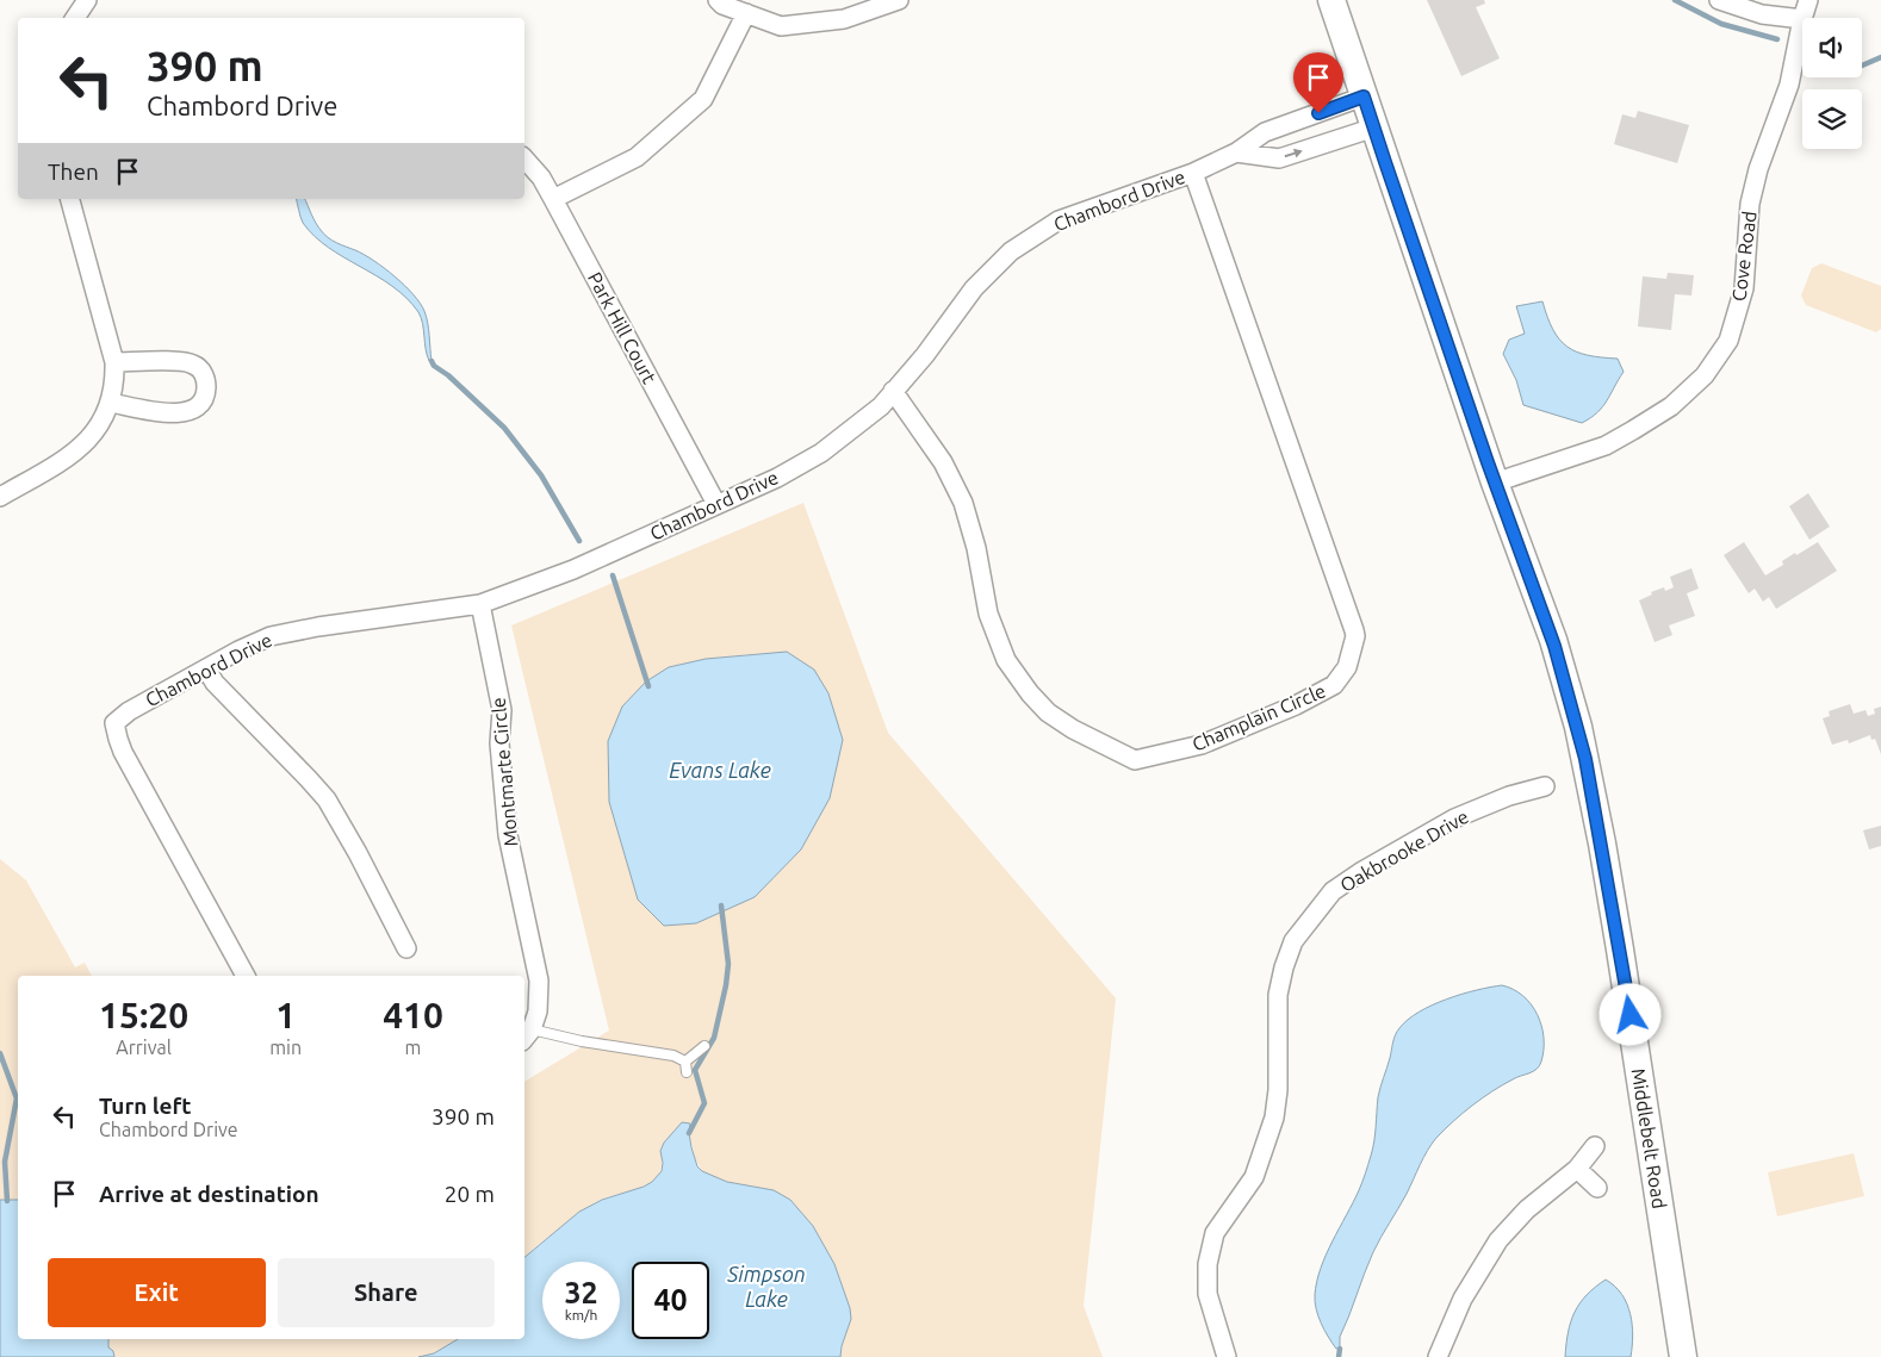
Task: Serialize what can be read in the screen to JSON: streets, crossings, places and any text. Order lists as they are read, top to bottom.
{
  "streets": {
    "street": [
      "Chambord Drive",
      "Cove Road",
      "Park Hill Court",
      "Champlain Circle",
      "Montmarte Circle",
      "Oakbrooke Drive",
      "Middlebelt Road"
    ]
  },
  "crossings": [
    ["Chambord Drive", "Park Hill Court"],
    ["Chambord Drive", "Champlain Circle"],
    ["Chambord Drive", "Montmarte Circle"],
    ["Chambord Drive", "Middlebelt Road"],
    ["Cove Road", "Middlebelt Road"]
  ],
  "water": ["Evans Lake", "Simpson Lake"],
  "page": {
    "turn": ["390 m", "Chambord Drive"],
    "then": "Then",
    "eta": [
      "15:20",
      "Arrival",
      "1",
      "min",
      "410",
      "m"
    ],
    "list": [
      {
        "name": "Turn left",
        "note": "Chambord Drive",
        "value": "390 m"
      },
      {
        "name": "Arrive at destination",
        "value": "20 m"
      }
    ],
    "buttons": ["Exit", "Share"],
    "speed": "32 km/h",
    "limit": "40"
  }
}
